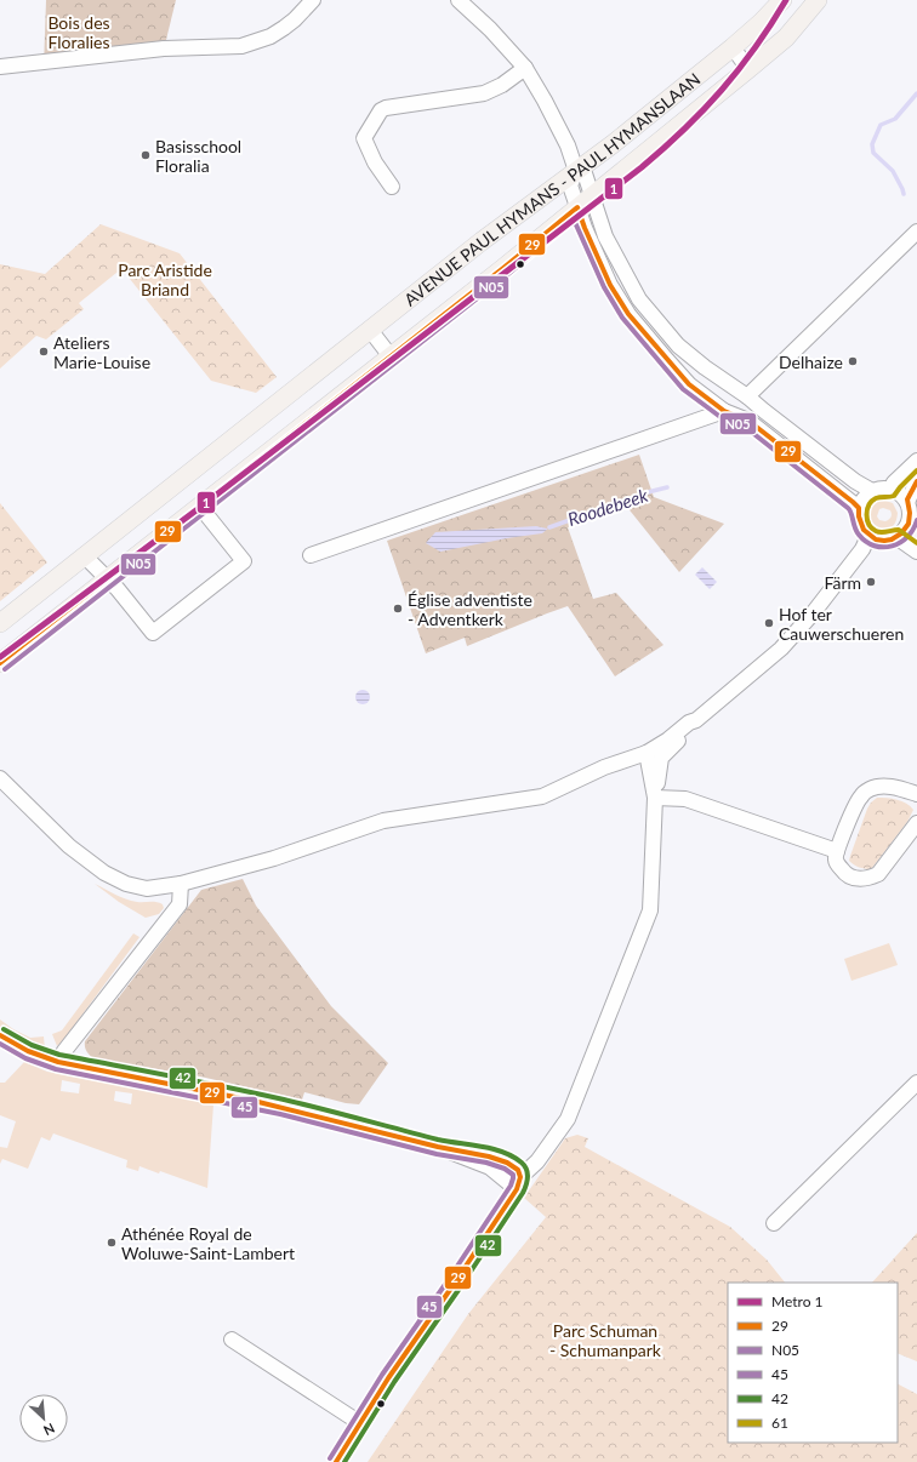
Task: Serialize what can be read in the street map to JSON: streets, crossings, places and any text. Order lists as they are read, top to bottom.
{
  "streets": {
    "main road": ["AVENUE PAUL HYMANS - PAUL HYMANSLAAN"]
  },
  "water": ["Roodebeek"],
  "parks": ["Bois des Floralies", "Parc Aristide Briand", "Parc Schuman - Schumanpark"],
  "places": [
    "Basisschool Floralia",
    "Ateliers Marie-Louise",
    "Delhaize",
    "Färm",
    "Église adventiste - Adventkerk",
    "Hof ter Cauwerschueren",
    "Athénée Royal de Woluwe-Saint-Lambert"
  ],
  "lines": [
    "metro line 1",
    "transit line 29",
    "transit line N05",
    "transit line 61",
    "transit line 42",
    "transit line 45"
  ],
  "legend": [
    "Metro 1",
    "29",
    "N05",
    "45",
    "42",
    "61"
  ],
  "north": "bottom right"
}
